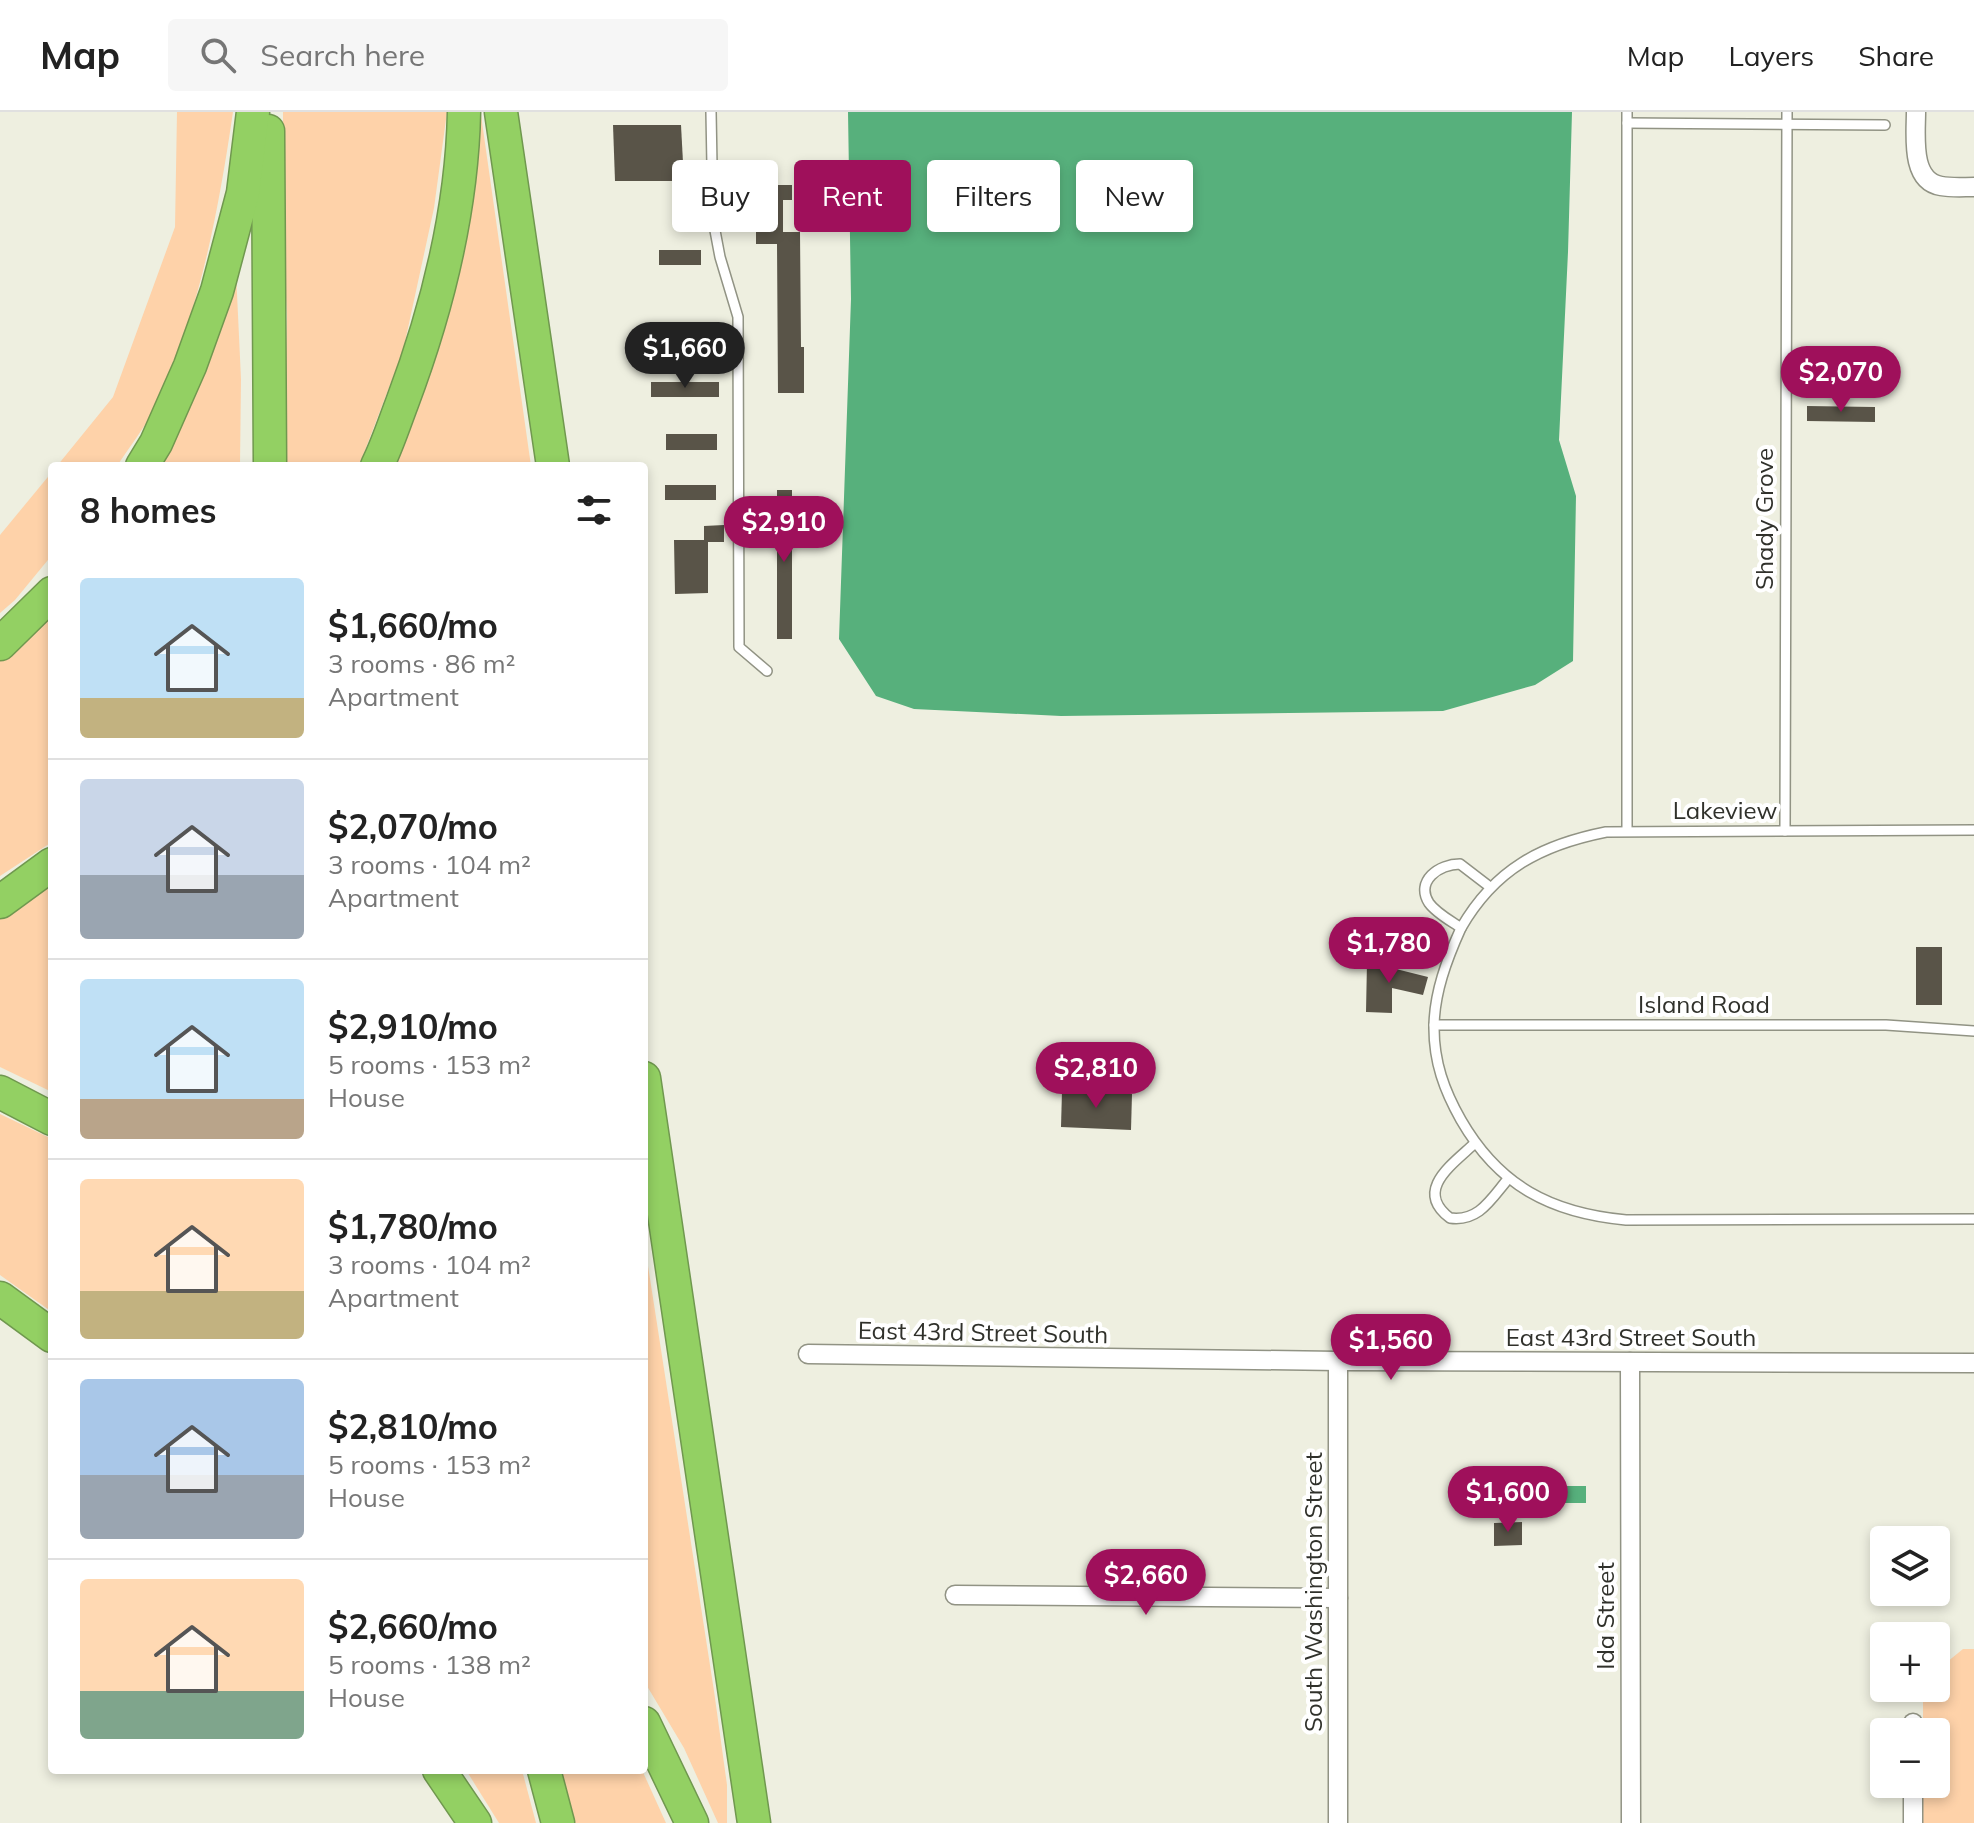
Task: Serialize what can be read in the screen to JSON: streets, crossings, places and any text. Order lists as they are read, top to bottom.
{
  "streets": {
    "street": ["East 43rd Street South", "South Washington Street", "Ida Street"],
    "lane": ["Shady Grove", "Lakeview", "Island Road"]
  },
  "crossings": [
    ["Shady Grove", "Lakeview"],
    ["Lakeview", "Island Road"],
    ["East 43rd Street South", "South Washington Street"],
    ["East 43rd Street South", "Ida Street"]
  ],
  "page": {
    "header": "Map",
    "search": "Search here",
    "nav": ["Map", "Layers", "Share"],
    "chip": [
      "Buy",
      "Rent",
      "Filters",
      "New"
    ],
    "price": [
      "$1,660",
      "$2,070",
      "$2,910",
      "$1,780",
      "$2,810",
      "$1,560",
      "$1,600",
      "$2,660"
    ],
    "heading": "8 homes",
    "list": [
      {
        "name": "$1,660/mo",
        "note": "3 rooms · 86 m² · Apartment"
      },
      {
        "name": "$2,070/mo",
        "note": "3 rooms · 104 m² · Apartment"
      },
      {
        "name": "$2,910/mo",
        "note": "5 rooms · 153 m² · House"
      },
      {
        "name": "$1,780/mo",
        "note": "3 rooms · 104 m² · Apartment"
      },
      {
        "name": "$2,810/mo",
        "note": "5 rooms · 153 m² · House"
      },
      {
        "name": "$2,660/mo",
        "note": "5 rooms · 138 m² · House"
      }
    ],
    "map_buttons": ["+", "−"]
  }
}
